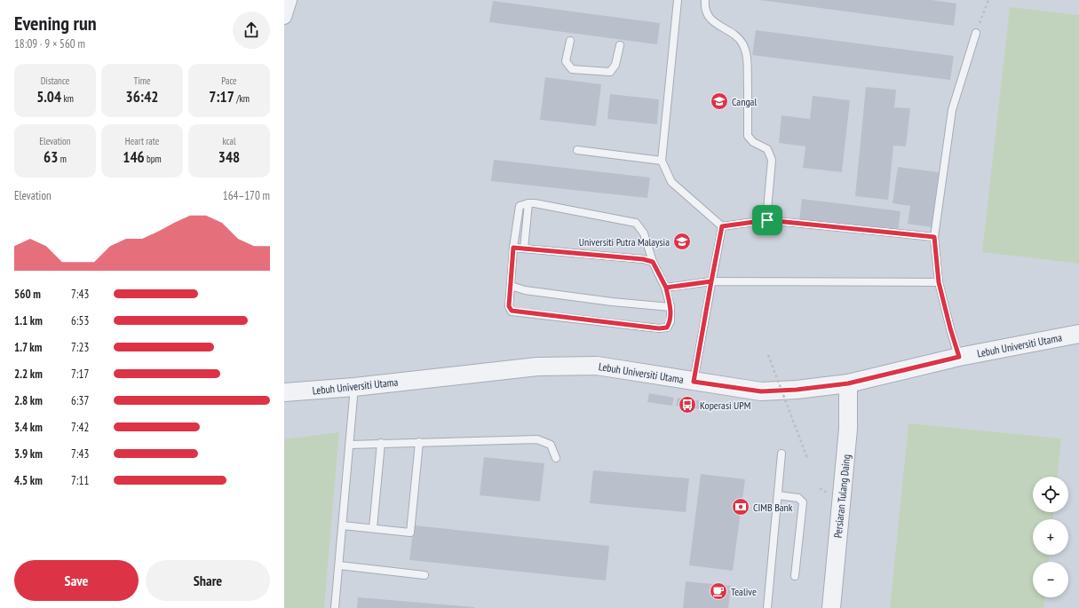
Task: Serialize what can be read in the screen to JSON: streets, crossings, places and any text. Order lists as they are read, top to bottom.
{
  "streets": {
    "street": ["Lebuh Universiti Utama", "Persiaran Tulang Daing"]
  },
  "crossings": [
    ["Lebuh Universiti Utama", "Persiaran Tulang Daing"]
  ],
  "places": {
    "school or university": ["Cangal", "Universiti Putra Malaysia"],
    "bus stop": ["Koperasi UPM"],
    "bank": ["CIMB Bank"],
    "cafe": ["Tealive"]
  },
  "page": {
    "heading": ["Evening run", "18:09 · 9 × 560 m"],
    "stats": [
      ["Distance", "5.04 km"],
      ["Time", "36:42"],
      ["Pace", "7:17 /km"],
      ["Elevation", "63 m"],
      ["Heart rate", "146 bpm"],
      ["kcal", "348"]
    ],
    "chart": ["Elevation", "164–170 m"],
    "list": [
      {
        "name": "560 m",
        "note": "7:43"
      },
      {
        "name": "1.1 km",
        "note": "6:53"
      },
      {
        "name": "1.7 km",
        "note": "7:23"
      },
      {
        "name": "2.2 km",
        "note": "7:17"
      },
      {
        "name": "2.8 km",
        "note": "6:37"
      },
      {
        "name": "3.4 km",
        "note": "7:42"
      },
      {
        "name": "3.9 km",
        "note": "7:43"
      },
      {
        "name": "4.5 km",
        "note": "7:11"
      }
    ],
    "map_buttons": ["+", "−"],
    "buttons": ["Save", "Share"]
  }
}
